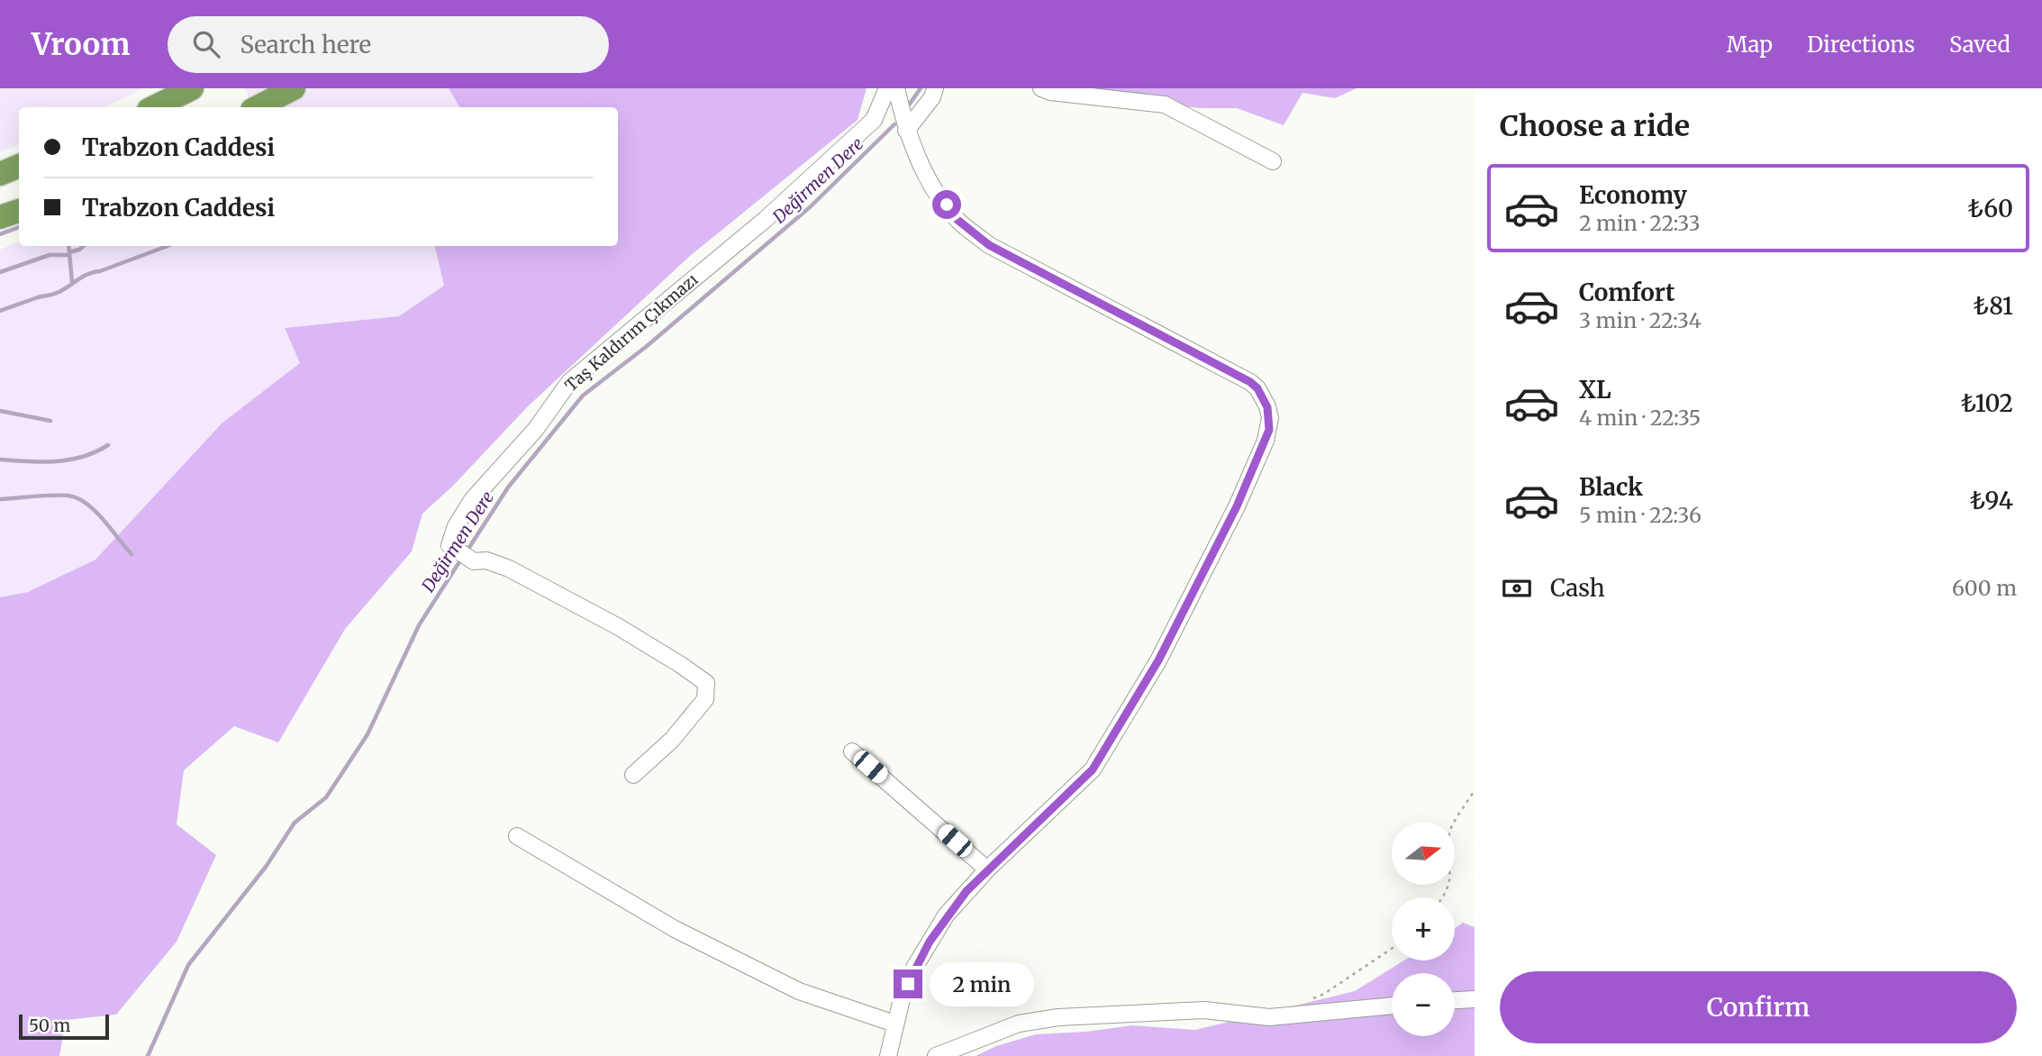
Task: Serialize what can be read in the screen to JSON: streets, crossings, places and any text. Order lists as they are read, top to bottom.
{
  "streets": {
    "street": ["Taş Kaldırım Çıkmazı"]
  },
  "water": ["Değirmen Dere"],
  "scale_bar": "50 m",
  "north": "right",
  "page": {
    "header": "Vroom",
    "search": "Search here",
    "nav": ["Map", "Directions", "Saved"],
    "heading": "Choose a ride",
    "banner": ["Trabzon Caddesi", "Trabzon Caddesi"],
    "list": [
      {
        "name": "Economy",
        "note": "2 min · 22:33",
        "value": "₺60"
      },
      {
        "name": "Comfort",
        "note": "3 min · 22:34",
        "value": "₺81"
      },
      {
        "name": "XL",
        "note": "4 min · 22:35",
        "value": "₺102"
      },
      {
        "name": "Black",
        "note": "5 min · 22:36",
        "value": "₺94"
      }
    ],
    "pay": ["Cash", "600 m"],
    "map_buttons": ["+", "−"],
    "buttons": "Confirm",
    "bubble": "2 min",
    "scale": "50 m"
  }
}
